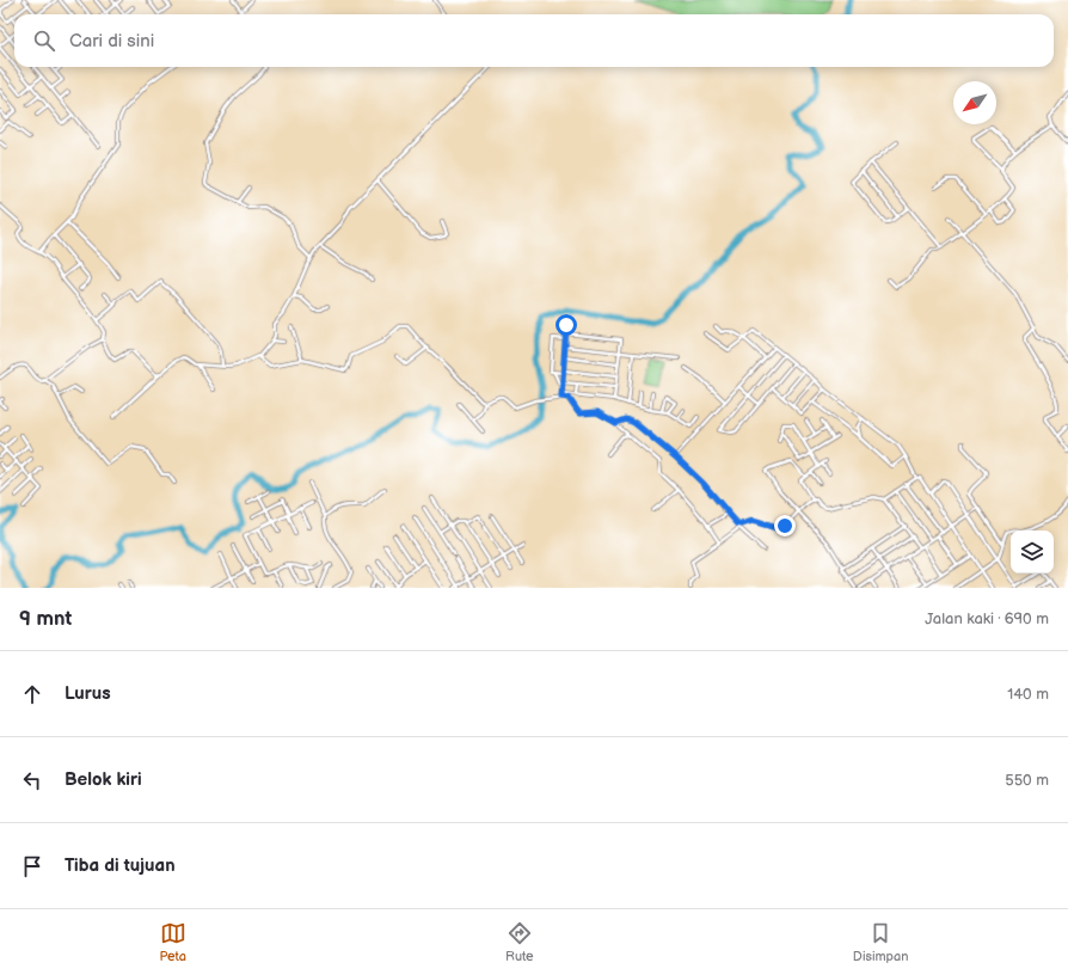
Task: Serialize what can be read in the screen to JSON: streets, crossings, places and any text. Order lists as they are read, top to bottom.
{
  "north": "bottom left",
  "page": {
    "search": "Cari di sini",
    "heading": ["9 mnt", "Jalan kaki · 690 m"],
    "list": [
      ["Lurus", "140 m"],
      ["Belok kiri", "550 m"],
      "Tiba di tujuan"
    ],
    "nav": ["Peta", "Rute", "Disimpan"]
  }
}
